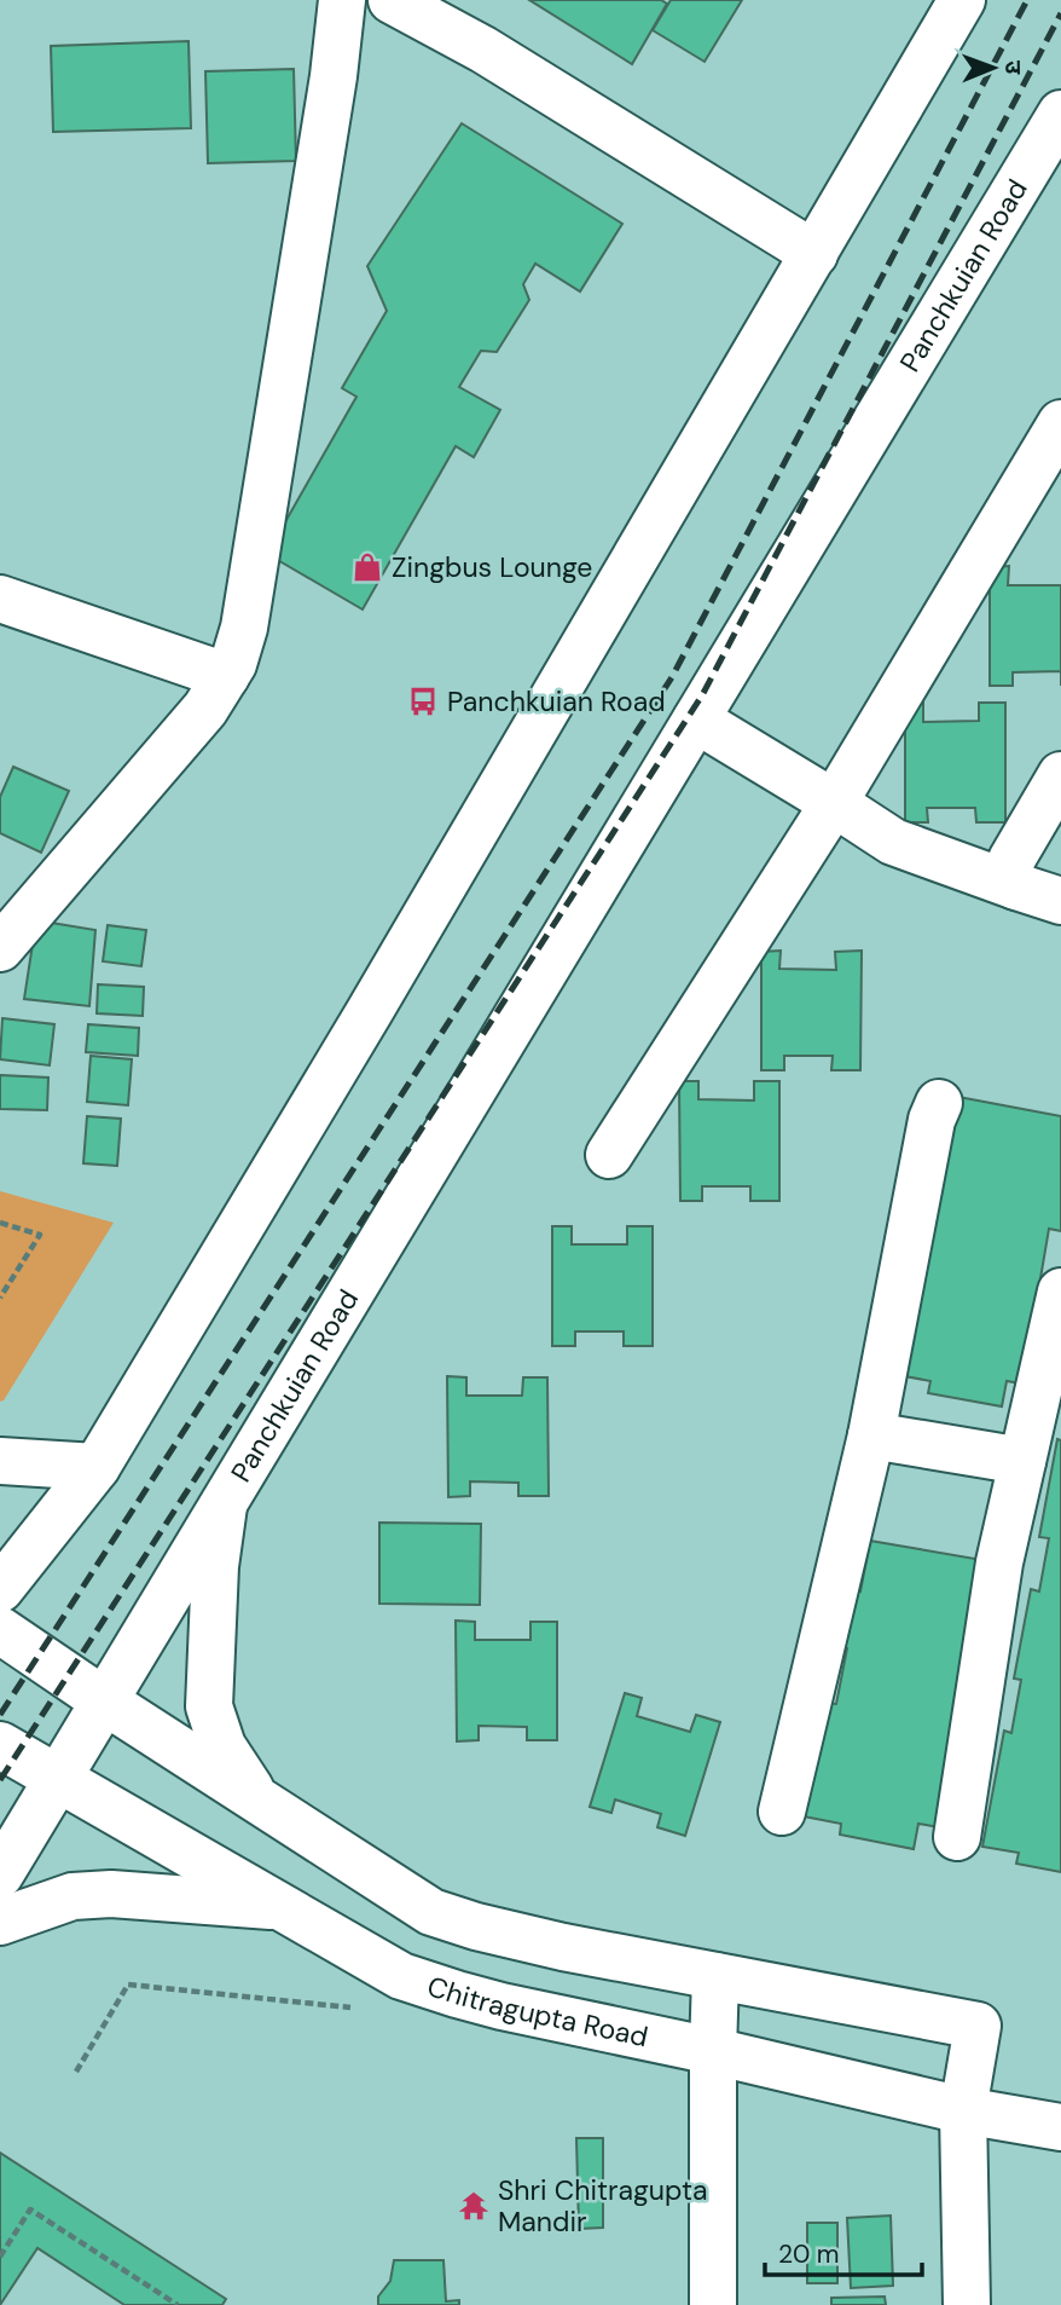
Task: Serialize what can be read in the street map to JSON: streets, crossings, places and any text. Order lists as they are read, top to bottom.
{
  "streets": {
    "street": ["Panchkuian Road", "Chitragupta Road"]
  },
  "crossings": [
    ["Panchkuian Road", "Chitragupta Road"]
  ],
  "places": {
    "shop": ["Zingbus Lounge"],
    "bus stop": ["Panchkuian Road"],
    "temple": ["Shri Chitragupta Mandir"]
  },
  "scale_bar": "20 m",
  "north": "right"
}
